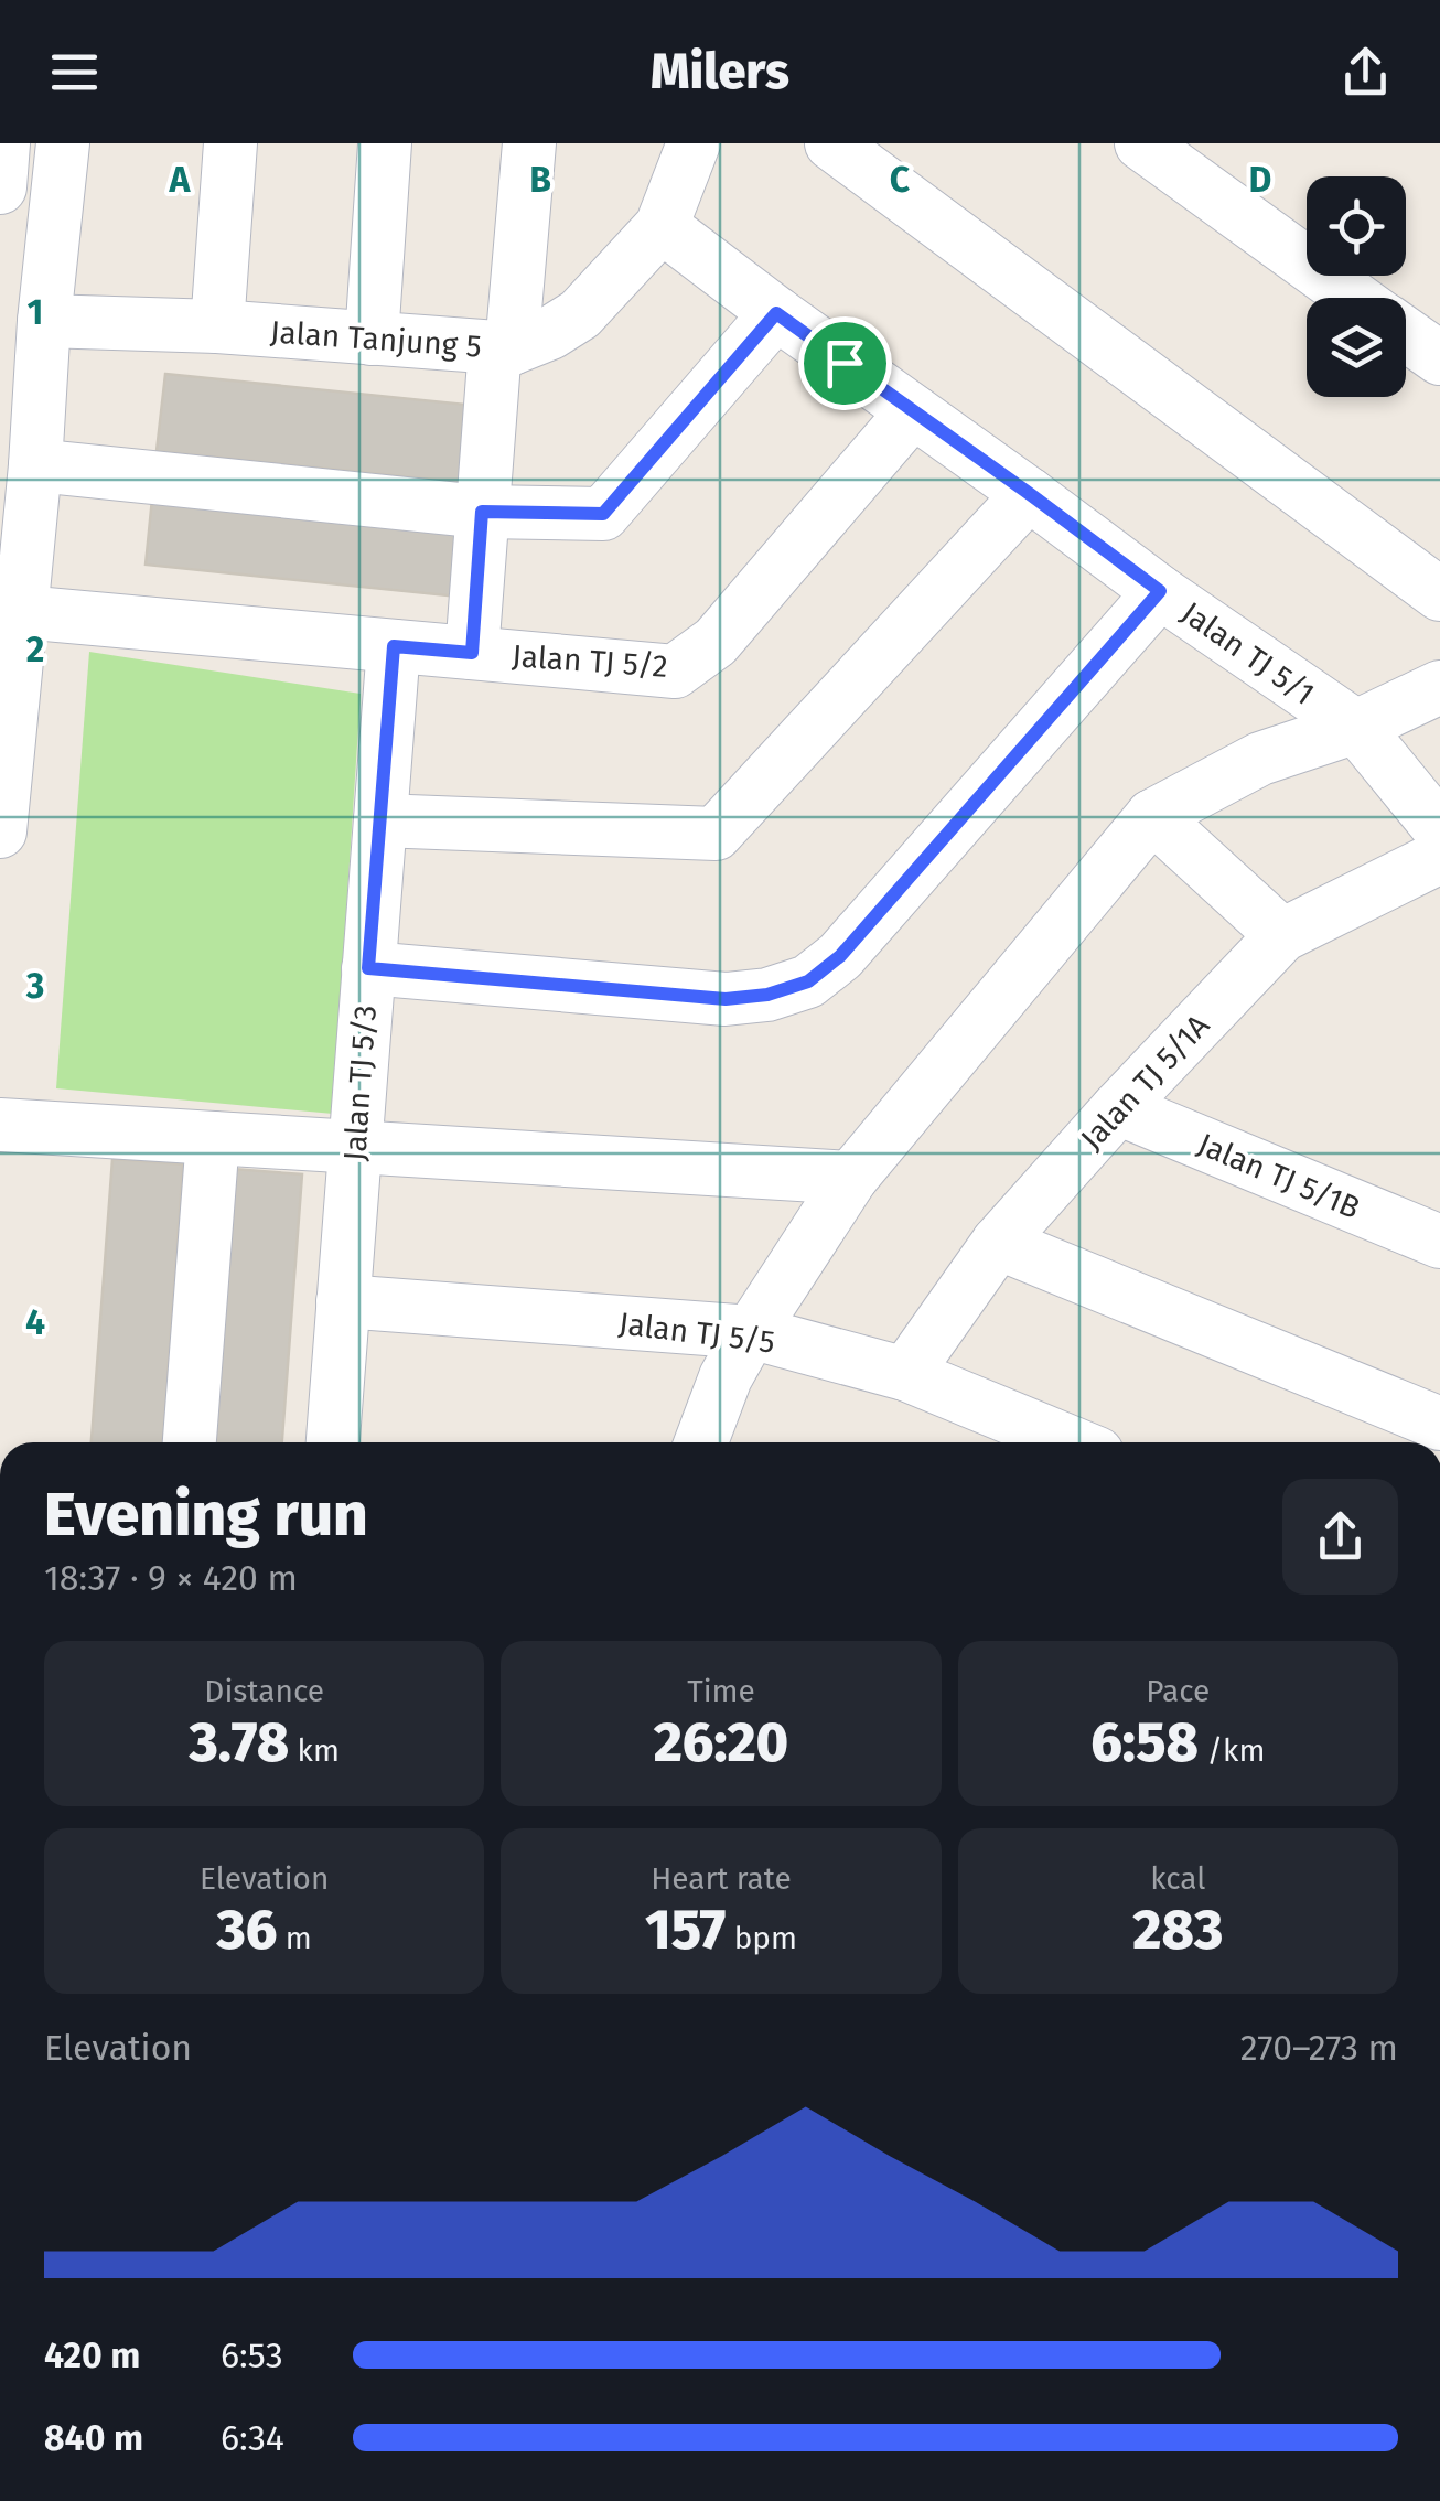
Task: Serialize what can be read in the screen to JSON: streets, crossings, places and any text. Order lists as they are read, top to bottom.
{
  "streets": {
    "street": [
      "Jalan Tanjung 5",
      "Jalan TJ 5/1",
      "Jalan TJ 5/2",
      "Jalan TJ 5/1A",
      "Jalan TJ 5/3",
      "Jalan TJ 5/1B",
      "Jalan TJ 5/5"
    ]
  },
  "crossings": [
    ["Jalan Tanjung 5", "Jalan TJ 5/1"],
    ["Jalan TJ 5/1", "Jalan TJ 5/2"],
    ["Jalan TJ 5/2", "Jalan TJ 5/3"],
    ["Jalan TJ 5/1A", "Jalan TJ 5/1B"],
    ["Jalan TJ 5/1A", "Jalan TJ 5/5"],
    ["Jalan TJ 5/3", "Jalan TJ 5/5"]
  ],
  "page": {
    "header": "Milers",
    "heading": ["Evening run", "18:37 · 9 × 420 m"],
    "stats": [
      ["Distance", "3.78 km"],
      ["Time", "26:20"],
      ["Pace", "6:58 /km"],
      ["Elevation", "36 m"],
      ["Heart rate", "157 bpm"],
      ["kcal", "283"]
    ],
    "chart": ["Elevation", "270–273 m"],
    "list": [
      {
        "name": "420 m",
        "note": "6:53"
      },
      {
        "name": "840 m",
        "note": "6:34"
      }
    ]
  },
  "grid": {
    "columns": [
      "A",
      "B",
      "C",
      "D"
    ],
    "rows": [
      "1",
      "2",
      "3",
      "4"
    ]
  }
}
